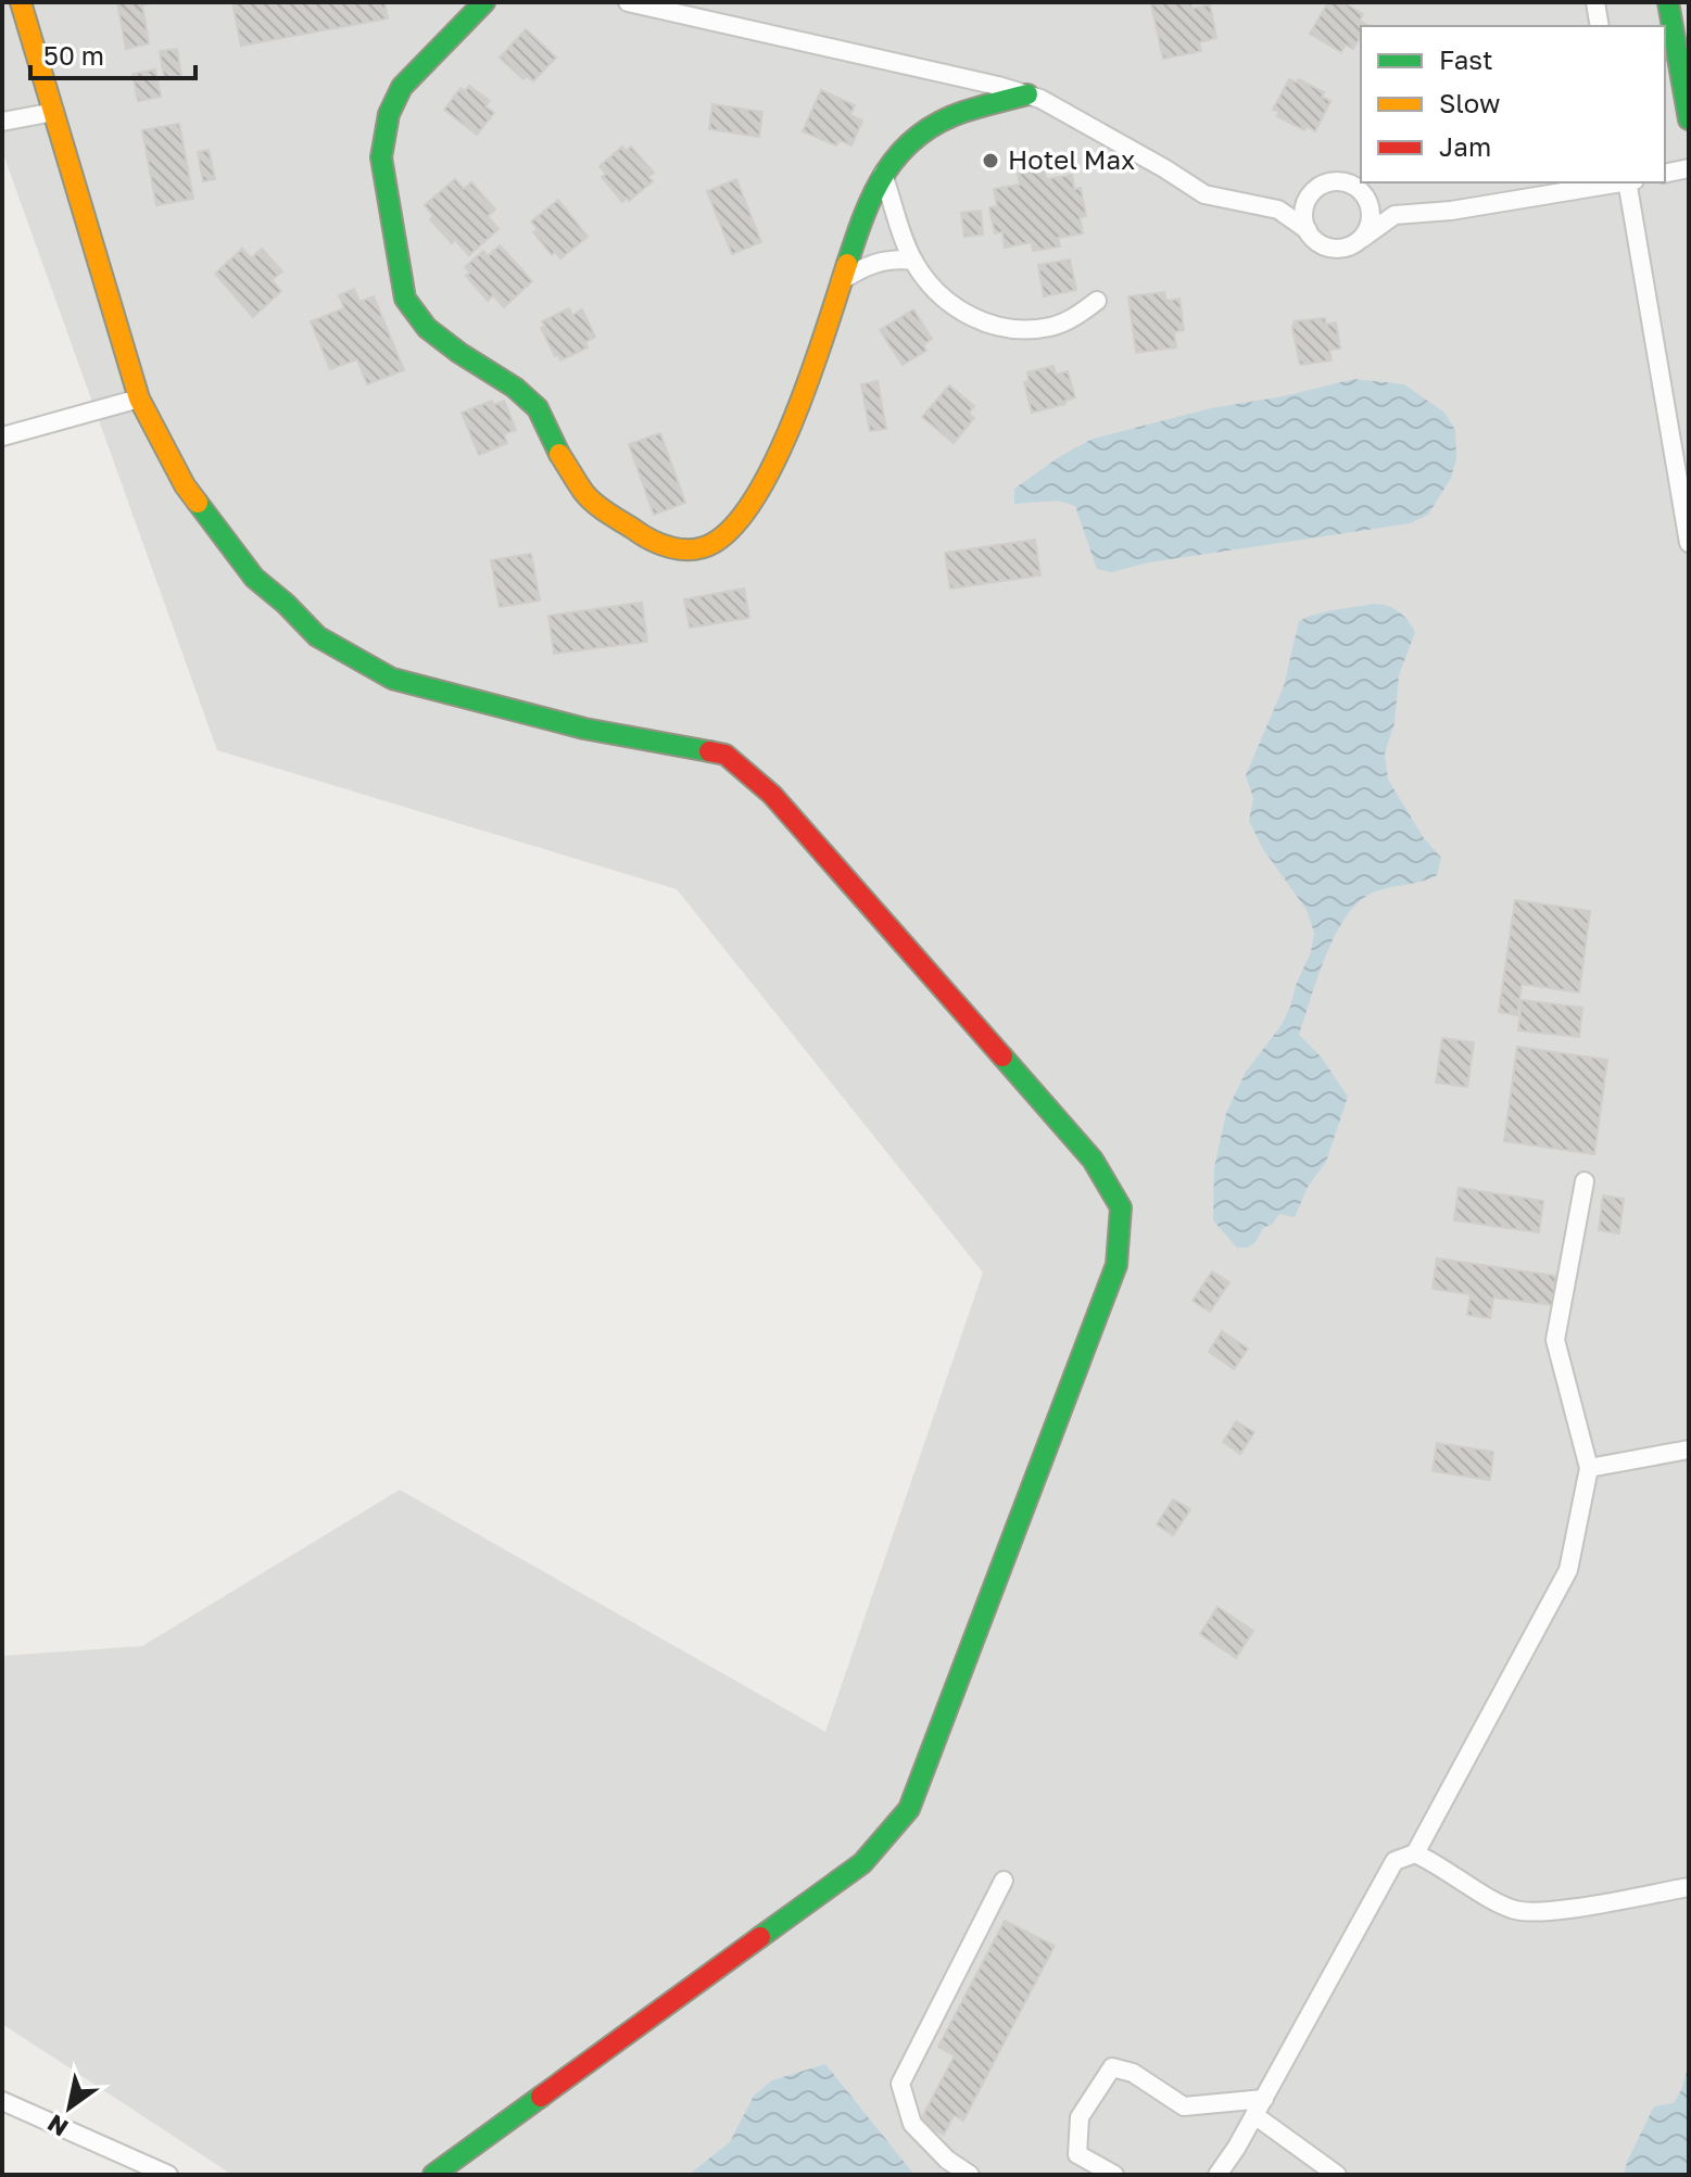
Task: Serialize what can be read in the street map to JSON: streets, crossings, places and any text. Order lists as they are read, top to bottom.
{
  "places": ["Hotel Max"],
  "legend": ["Fast", "Slow", "Jam"],
  "scale_bar": "50 m",
  "north": "bottom left"
}
